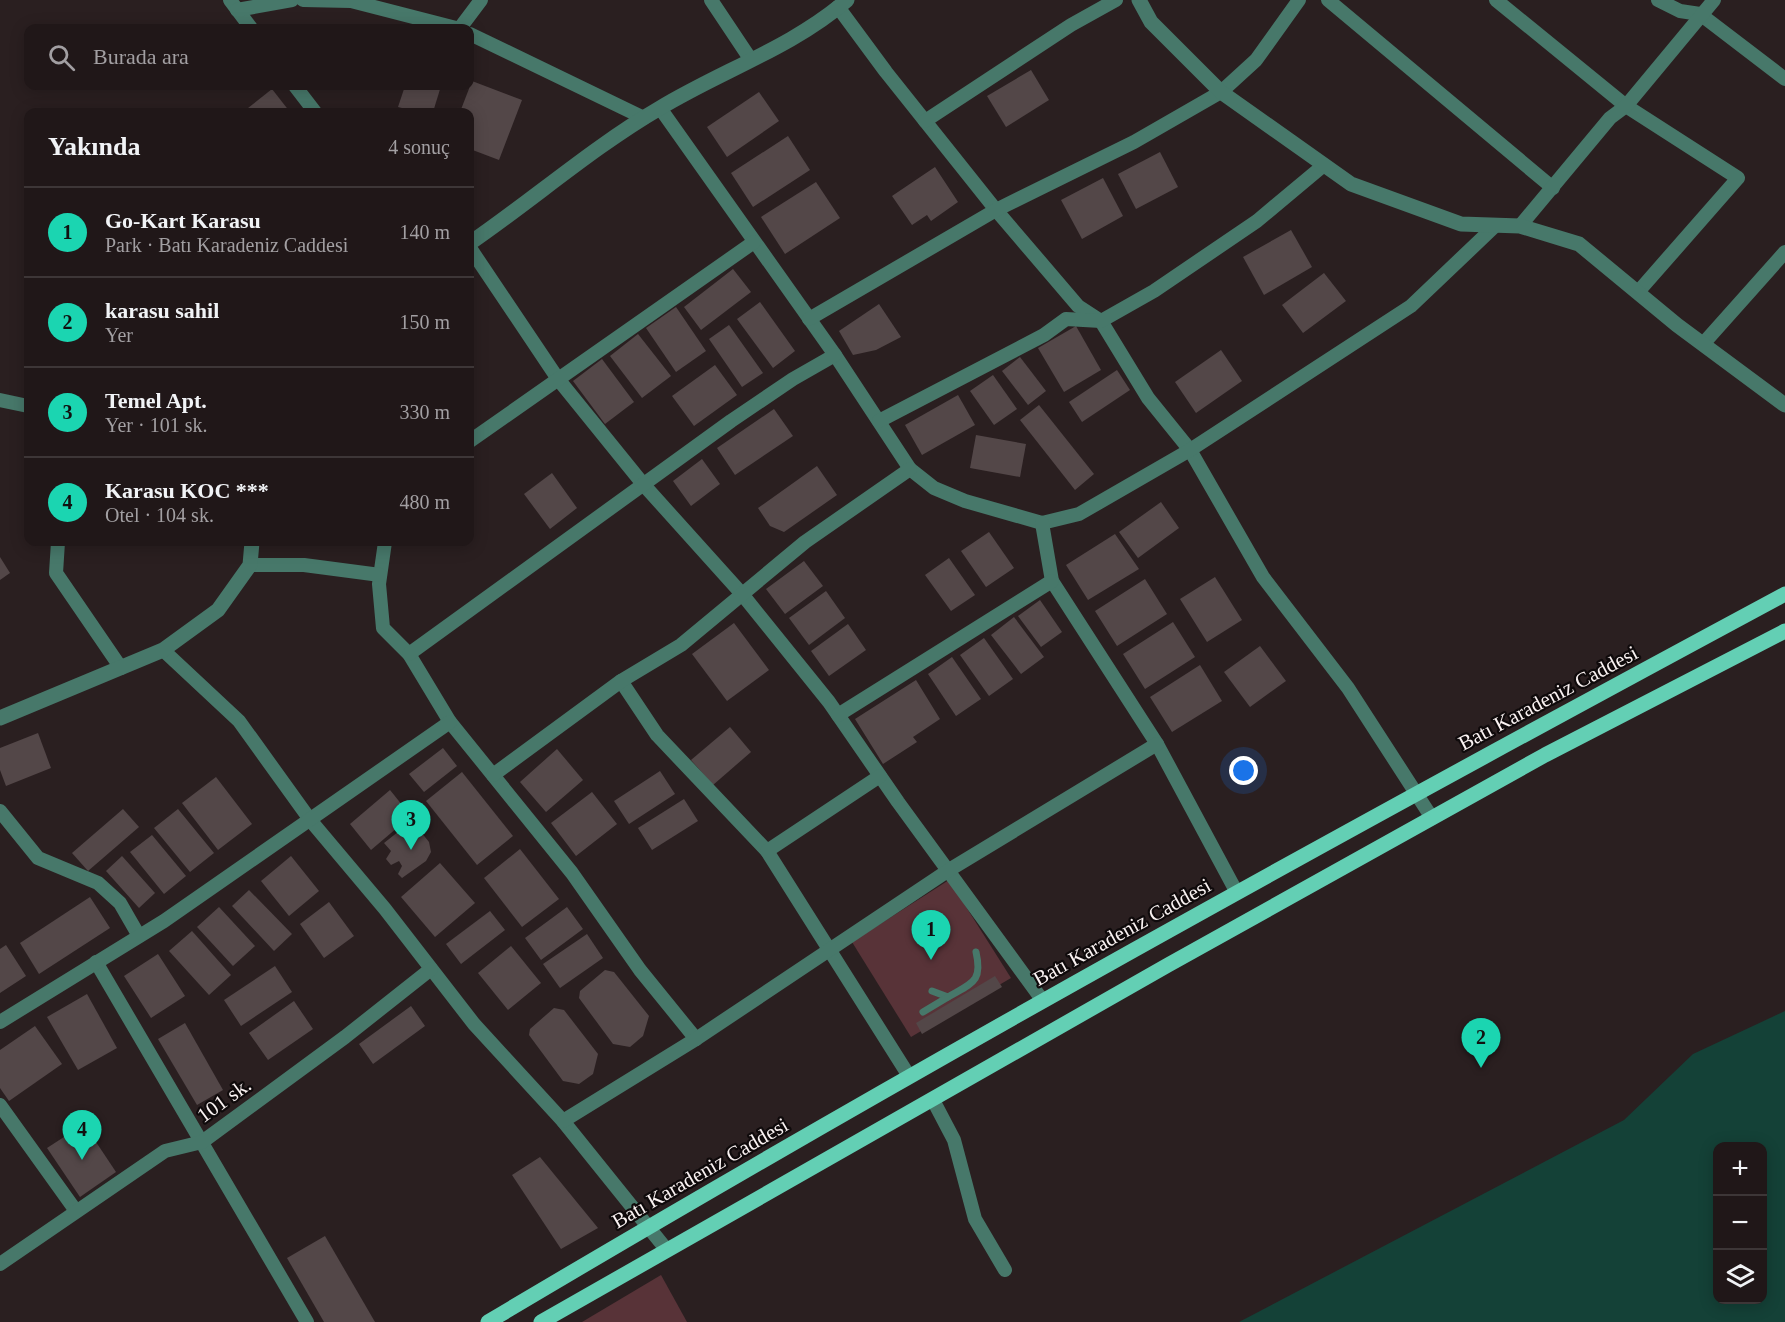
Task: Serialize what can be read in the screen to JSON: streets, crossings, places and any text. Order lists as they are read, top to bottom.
{
  "streets": {
    "main road": ["Batı Karadeniz Caddesi"],
    "street": ["101 sk."]
  },
  "page": {
    "search": "Burada ara",
    "heading": ["Yakında", "4 sonuç"],
    "list": [
      {
        "mark": "1",
        "name": "Go-Kart Karasu",
        "note": "Park · Batı Karadeniz Caddesi",
        "value": "140 m"
      },
      {
        "mark": "2",
        "name": "karasu sahil",
        "note": "Yer",
        "value": "150 m"
      },
      {
        "mark": "3",
        "name": "Temel Apt.",
        "note": "Yer · 101 sk.",
        "value": "330 m"
      },
      {
        "mark": "4",
        "name": "Karasu KOC ***",
        "note": "Otel · 104 sk.",
        "value": "480 m"
      }
    ],
    "pins": [
      "3",
      "1",
      "2",
      "4"
    ],
    "map_buttons": ["+", "−"]
  }
}
